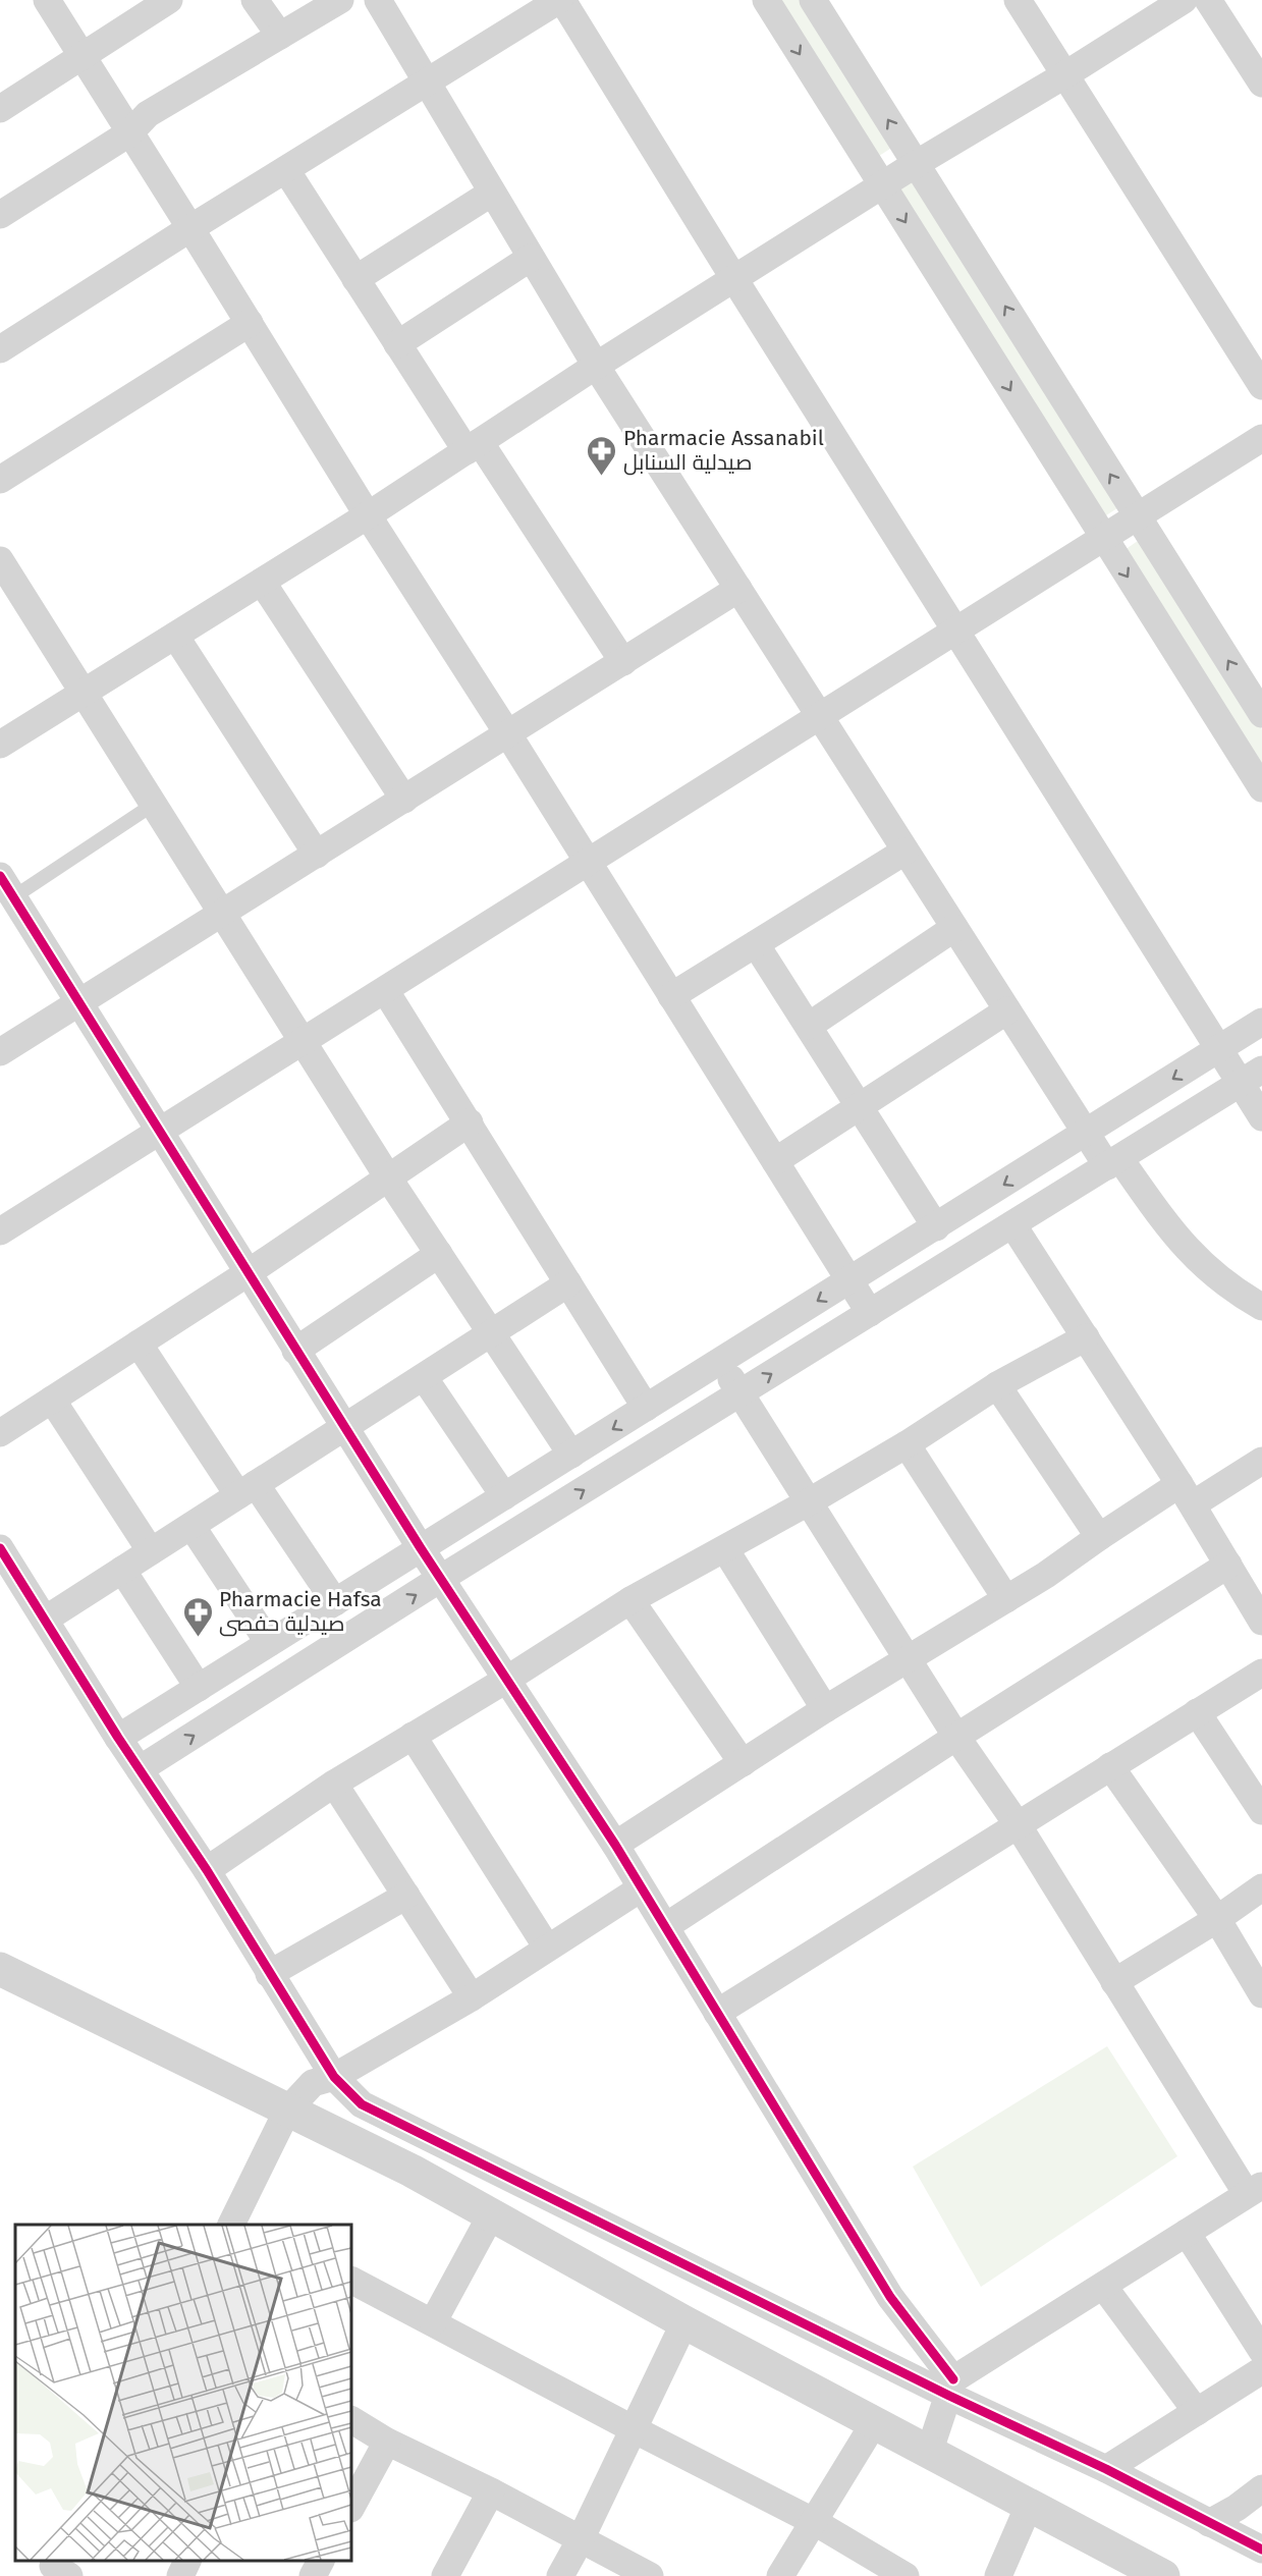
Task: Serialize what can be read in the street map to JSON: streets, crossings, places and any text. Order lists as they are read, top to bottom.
{
  "places": {
    "pharmacy": ["Pharmacie Assanabil صيدلية السنابل", "Pharmacie Hafsa صيدلية حفصى"]
  }
}
